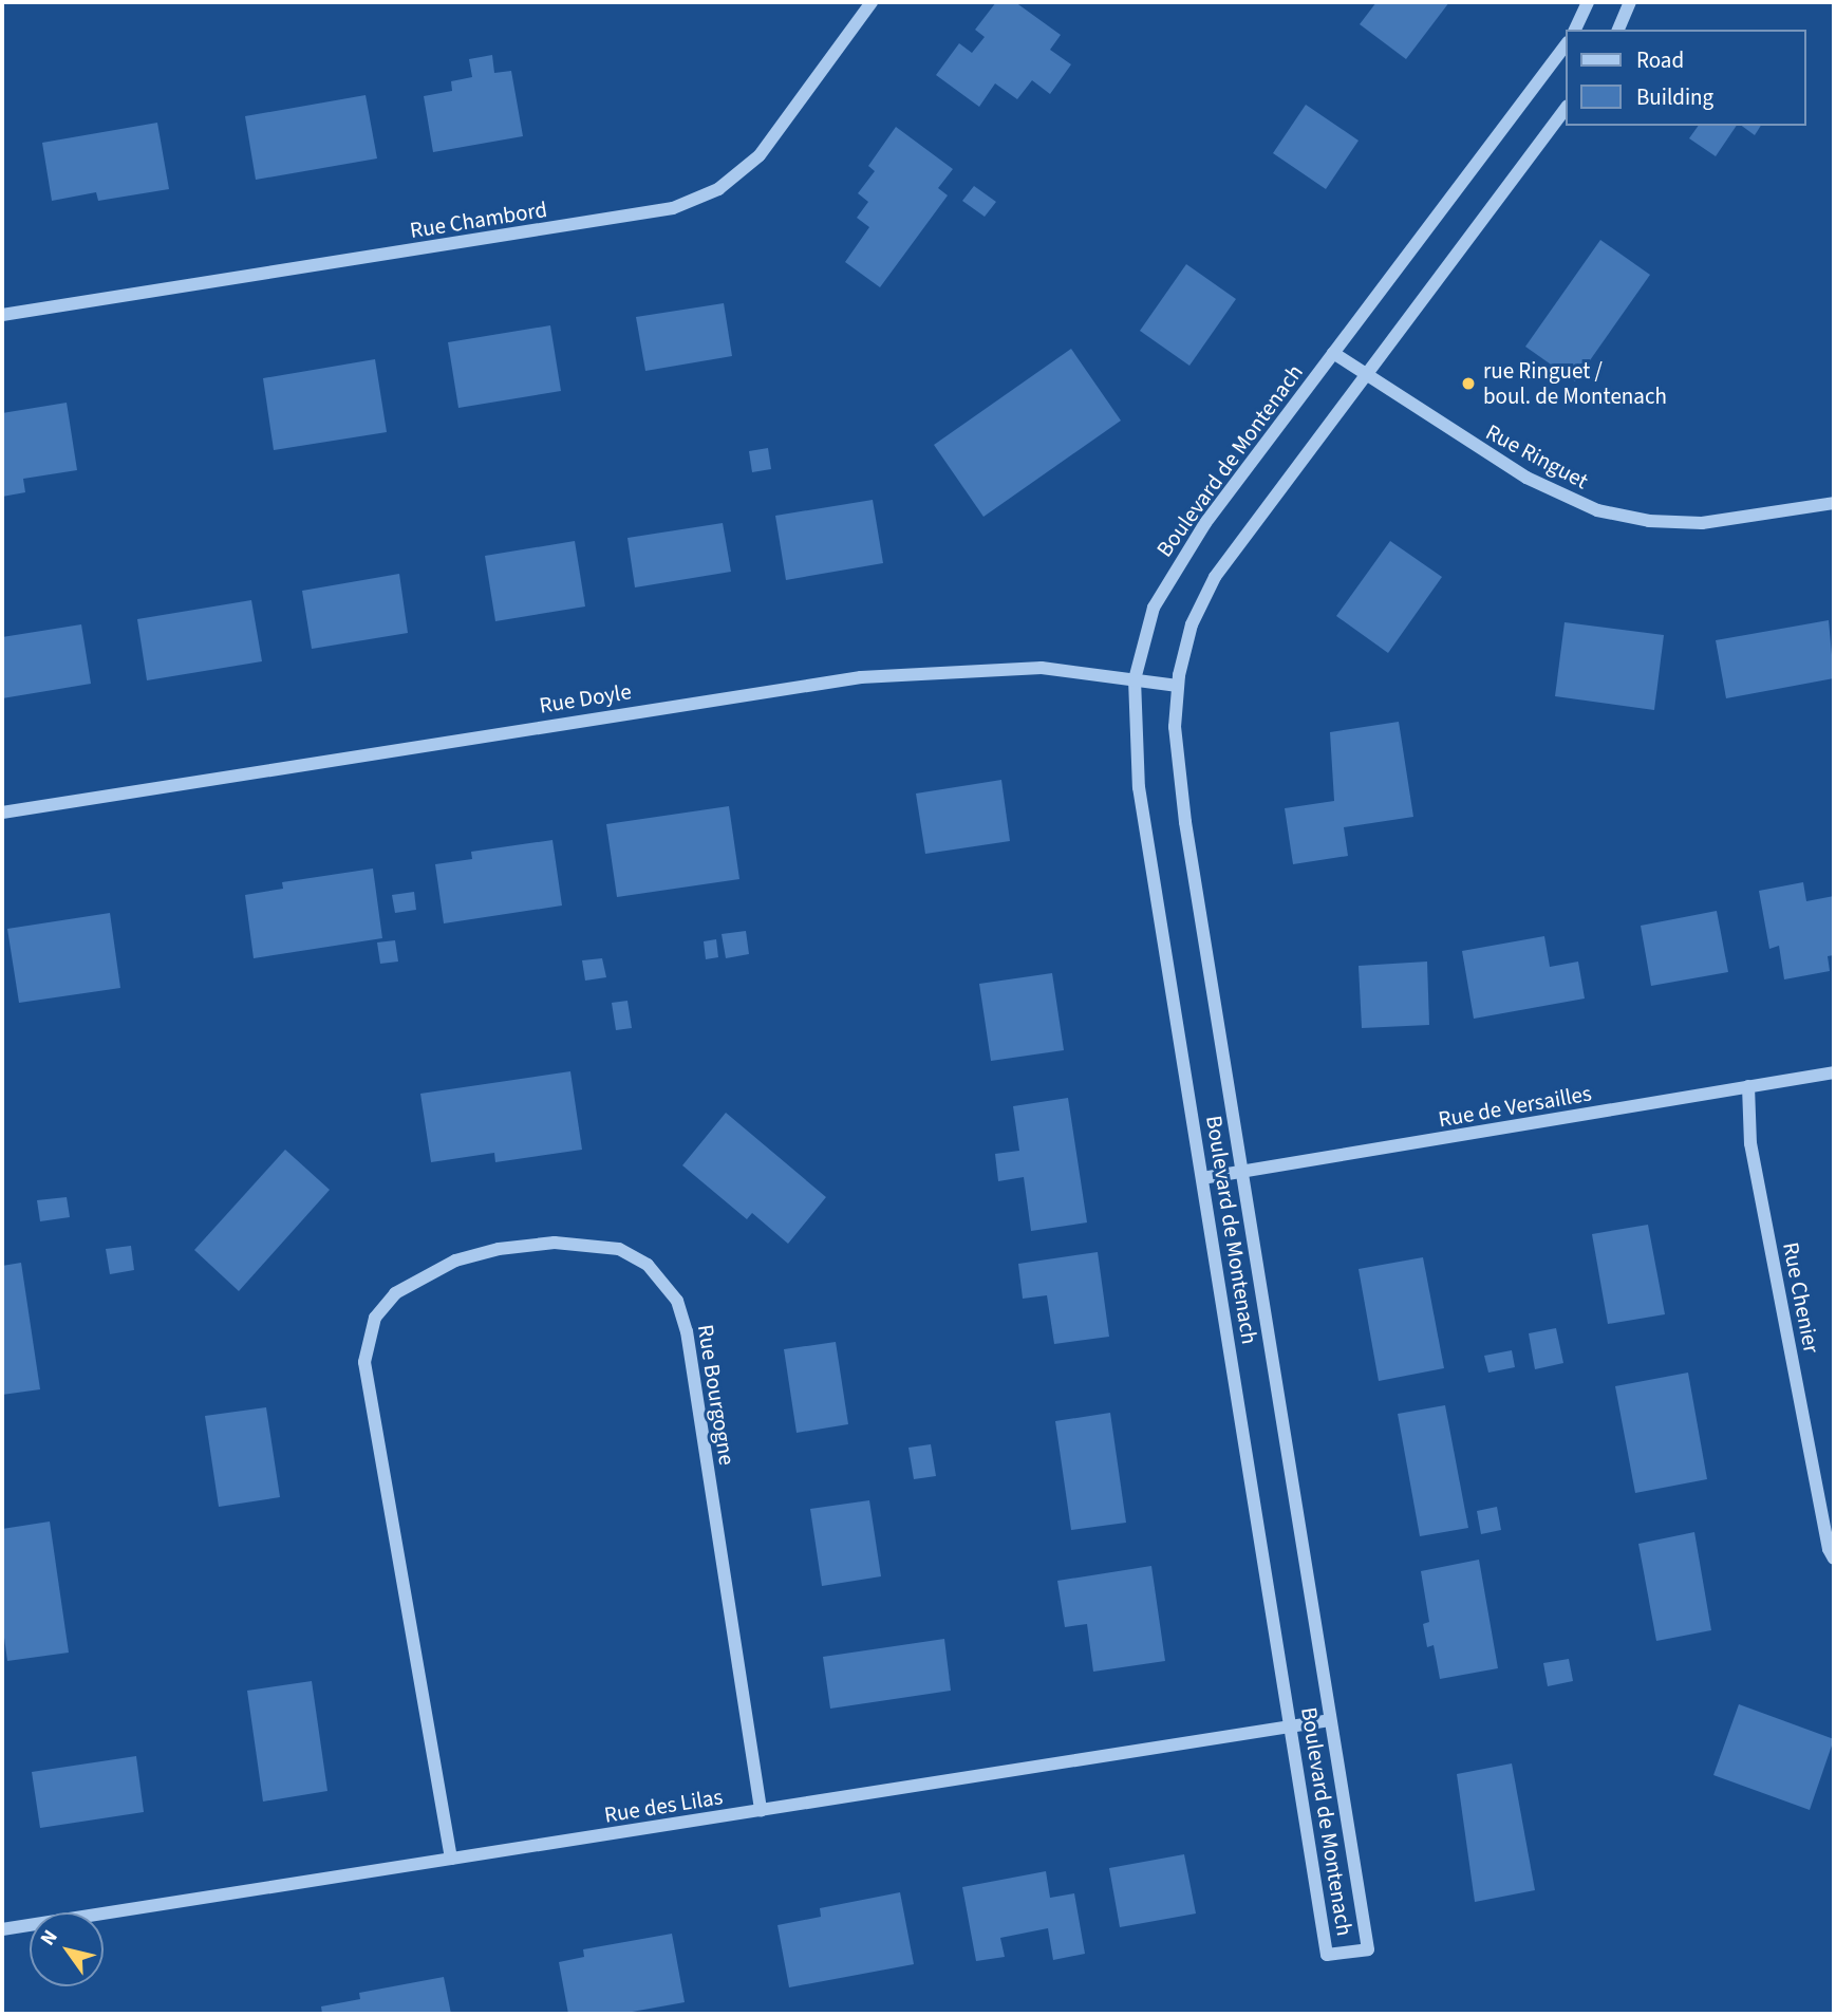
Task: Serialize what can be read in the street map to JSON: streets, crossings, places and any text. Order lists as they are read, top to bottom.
{
  "streets": {
    "street": [
      "Rue Chambord",
      "Rue Ringuet",
      "Boulevard de Montenach",
      "Rue Doyle",
      "Rue de Versailles",
      "Rue Chenier",
      "Rue Bourgogne",
      "Rue des Lilas"
    ]
  },
  "crossings": [
    ["Rue Ringuet", "Boulevard de Montenach"],
    ["Boulevard de Montenach", "Rue Doyle"],
    ["Boulevard de Montenach", "Rue de Versailles"],
    ["Boulevard de Montenach", "Rue des Lilas"],
    ["Rue de Versailles", "Rue Chenier"],
    ["Rue Bourgogne", "Rue des Lilas"]
  ],
  "places": ["rue Ringuet / boul. de Montenach"],
  "legend": ["Road", "Building"],
  "north": "top left"
}
